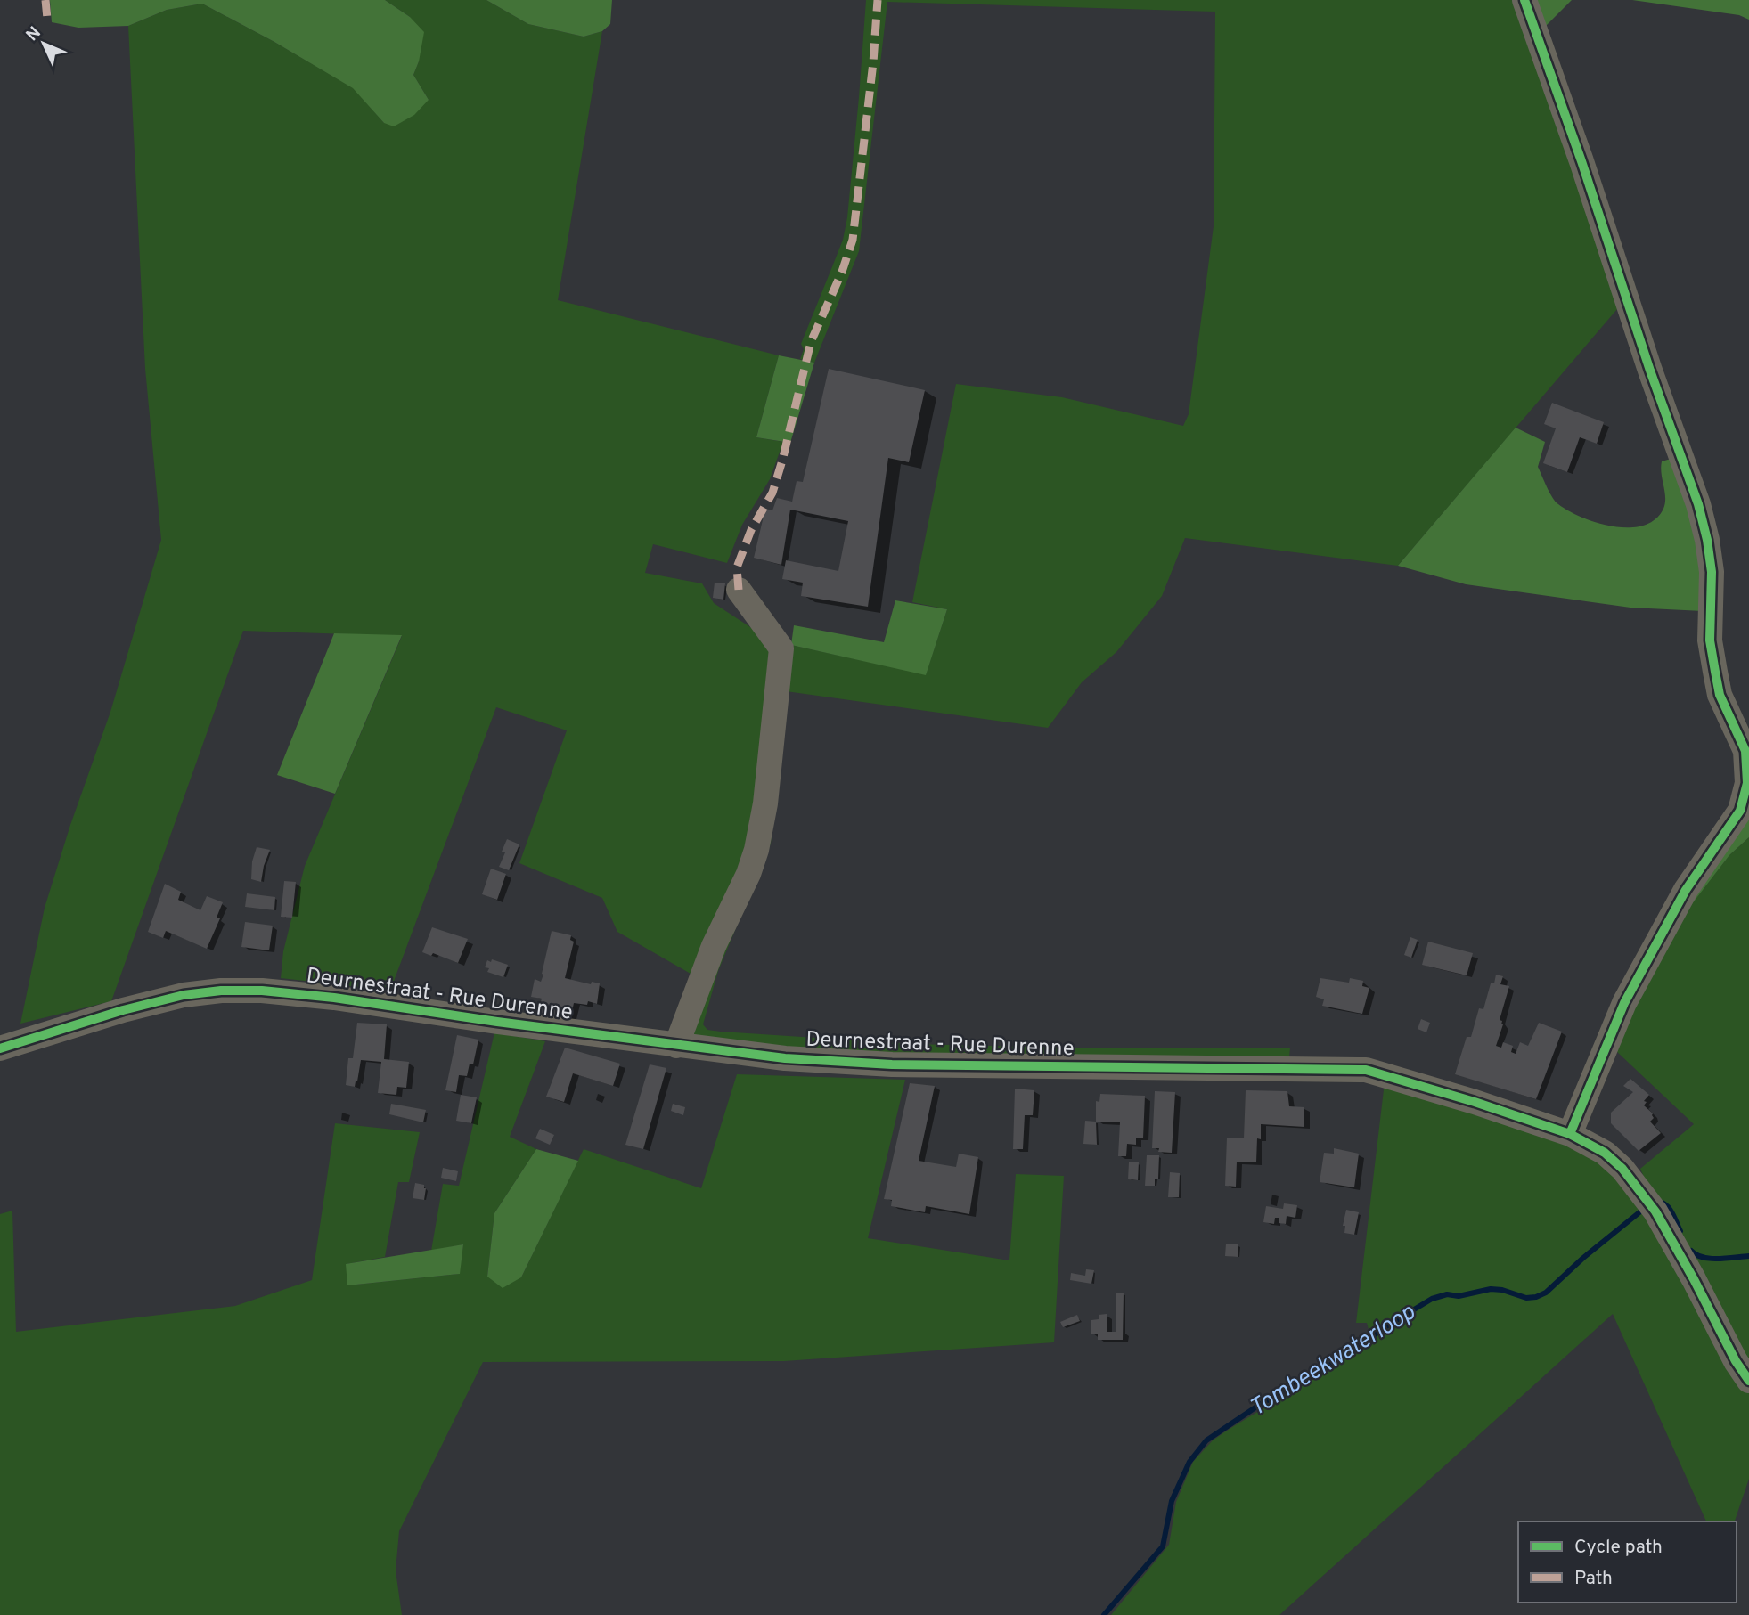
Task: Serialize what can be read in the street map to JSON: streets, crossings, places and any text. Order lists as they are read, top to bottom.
{
  "streets": {
    "street": ["Deurnestraat - Rue Durenne"]
  },
  "water": ["Tombeekwaterloop"],
  "legend": ["Cycle path", "Path"],
  "north": "top left"
}
